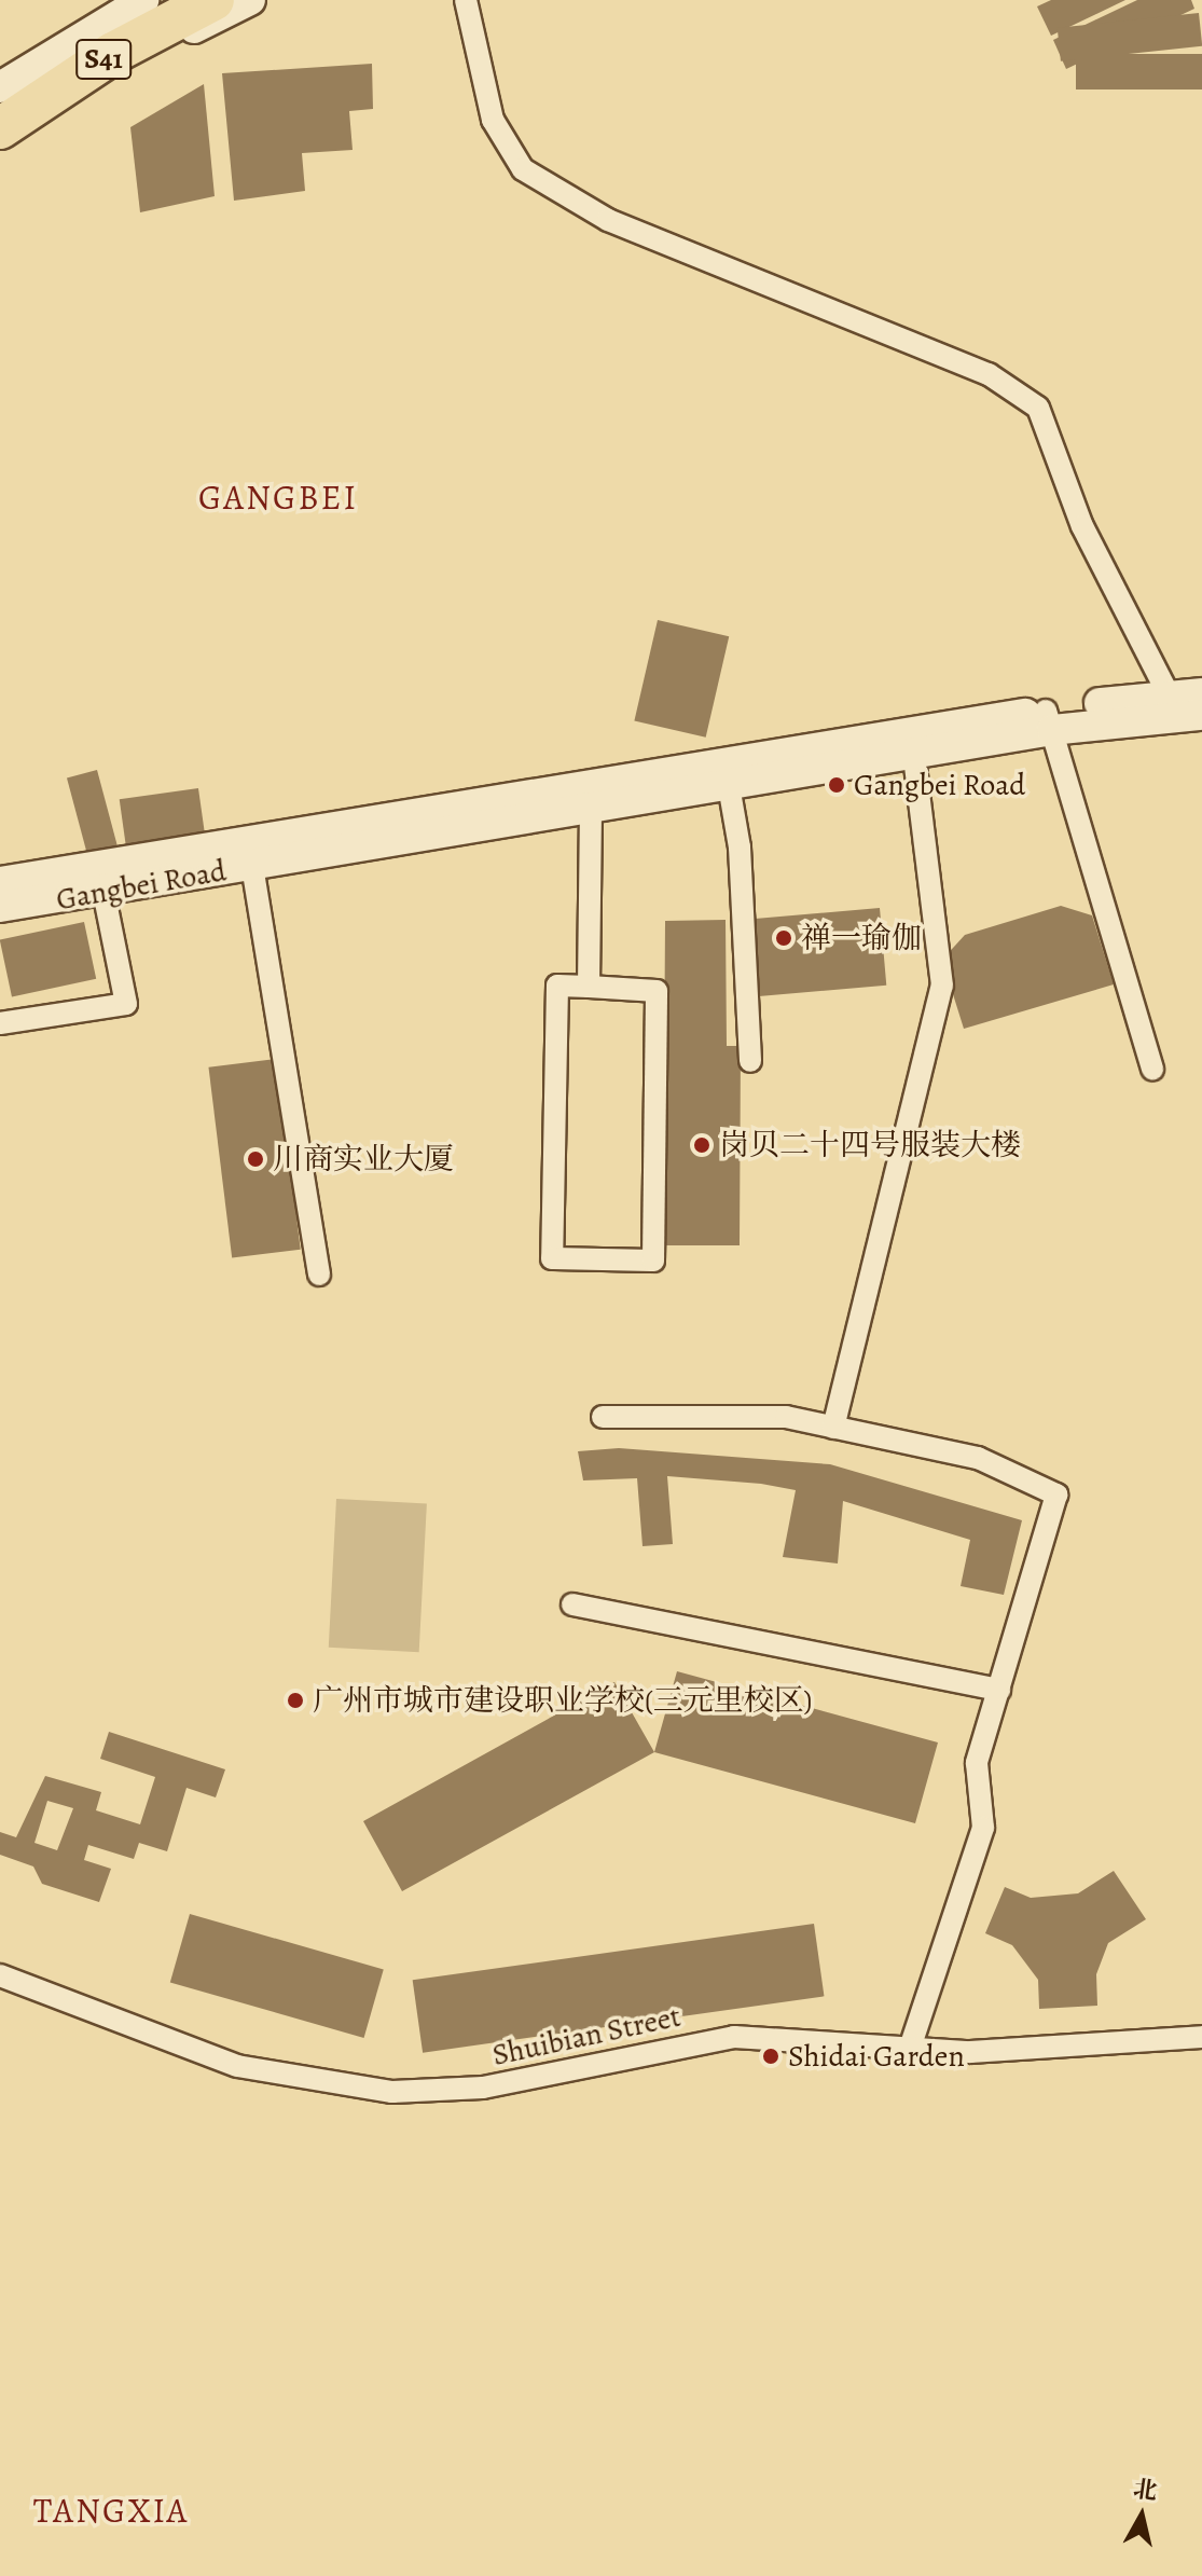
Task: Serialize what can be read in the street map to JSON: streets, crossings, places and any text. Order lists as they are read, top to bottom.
{
  "streets": {
    "highway": ["S41"],
    "main road": ["Gangbei Road"],
    "street": ["Shuibian Street"]
  },
  "districts": ["GANGBEI", "TANGXIA"],
  "places": [
    "Gangbei Road",
    "禅一瑜伽",
    "岗贝二十四号服装大楼",
    "川商实业大厦",
    "广州市城市建设职业学校(三元里校区)",
    "Shidai Garden"
  ],
  "north": "top"
}
